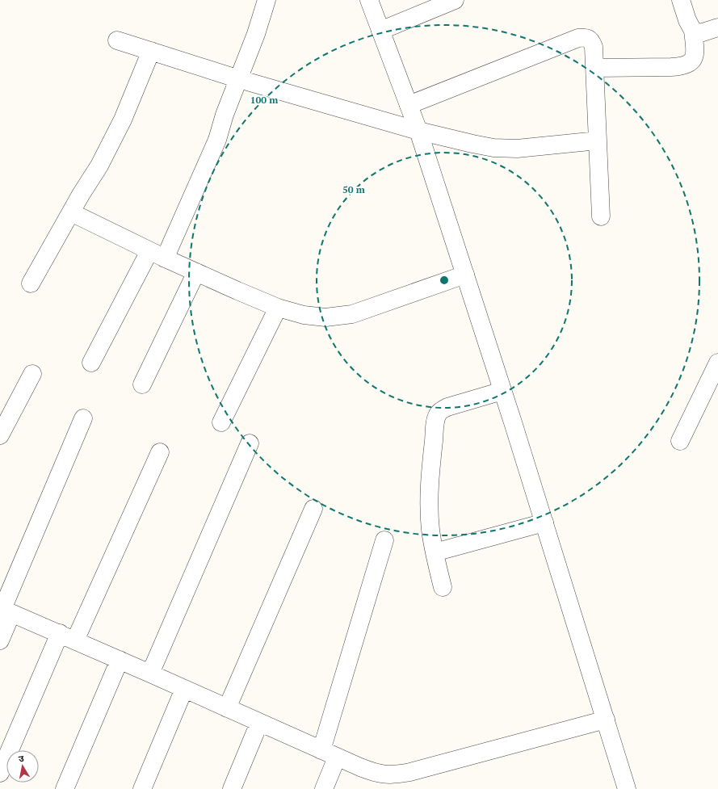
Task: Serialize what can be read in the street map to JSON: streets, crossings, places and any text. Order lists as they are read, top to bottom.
{
  "north": "top",
  "rings": ["100 m", "50 m"]
}
